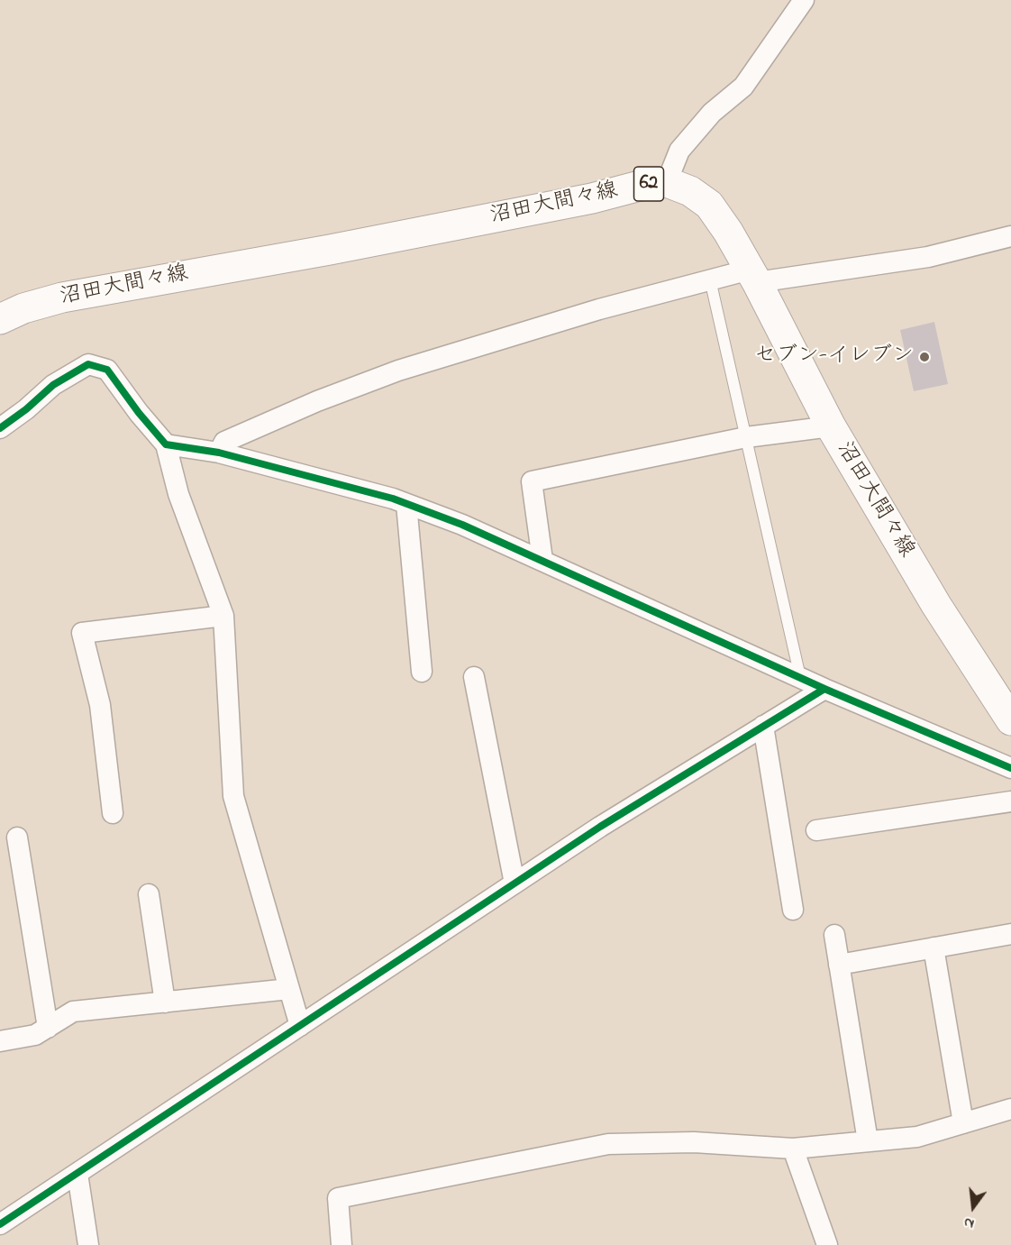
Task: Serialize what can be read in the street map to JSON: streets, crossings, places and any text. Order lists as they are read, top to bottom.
{
  "streets": {
    "main road": ["62", "沼田大間々線"]
  },
  "places": ["セブン-イレブン"],
  "north": "bottom"
}
